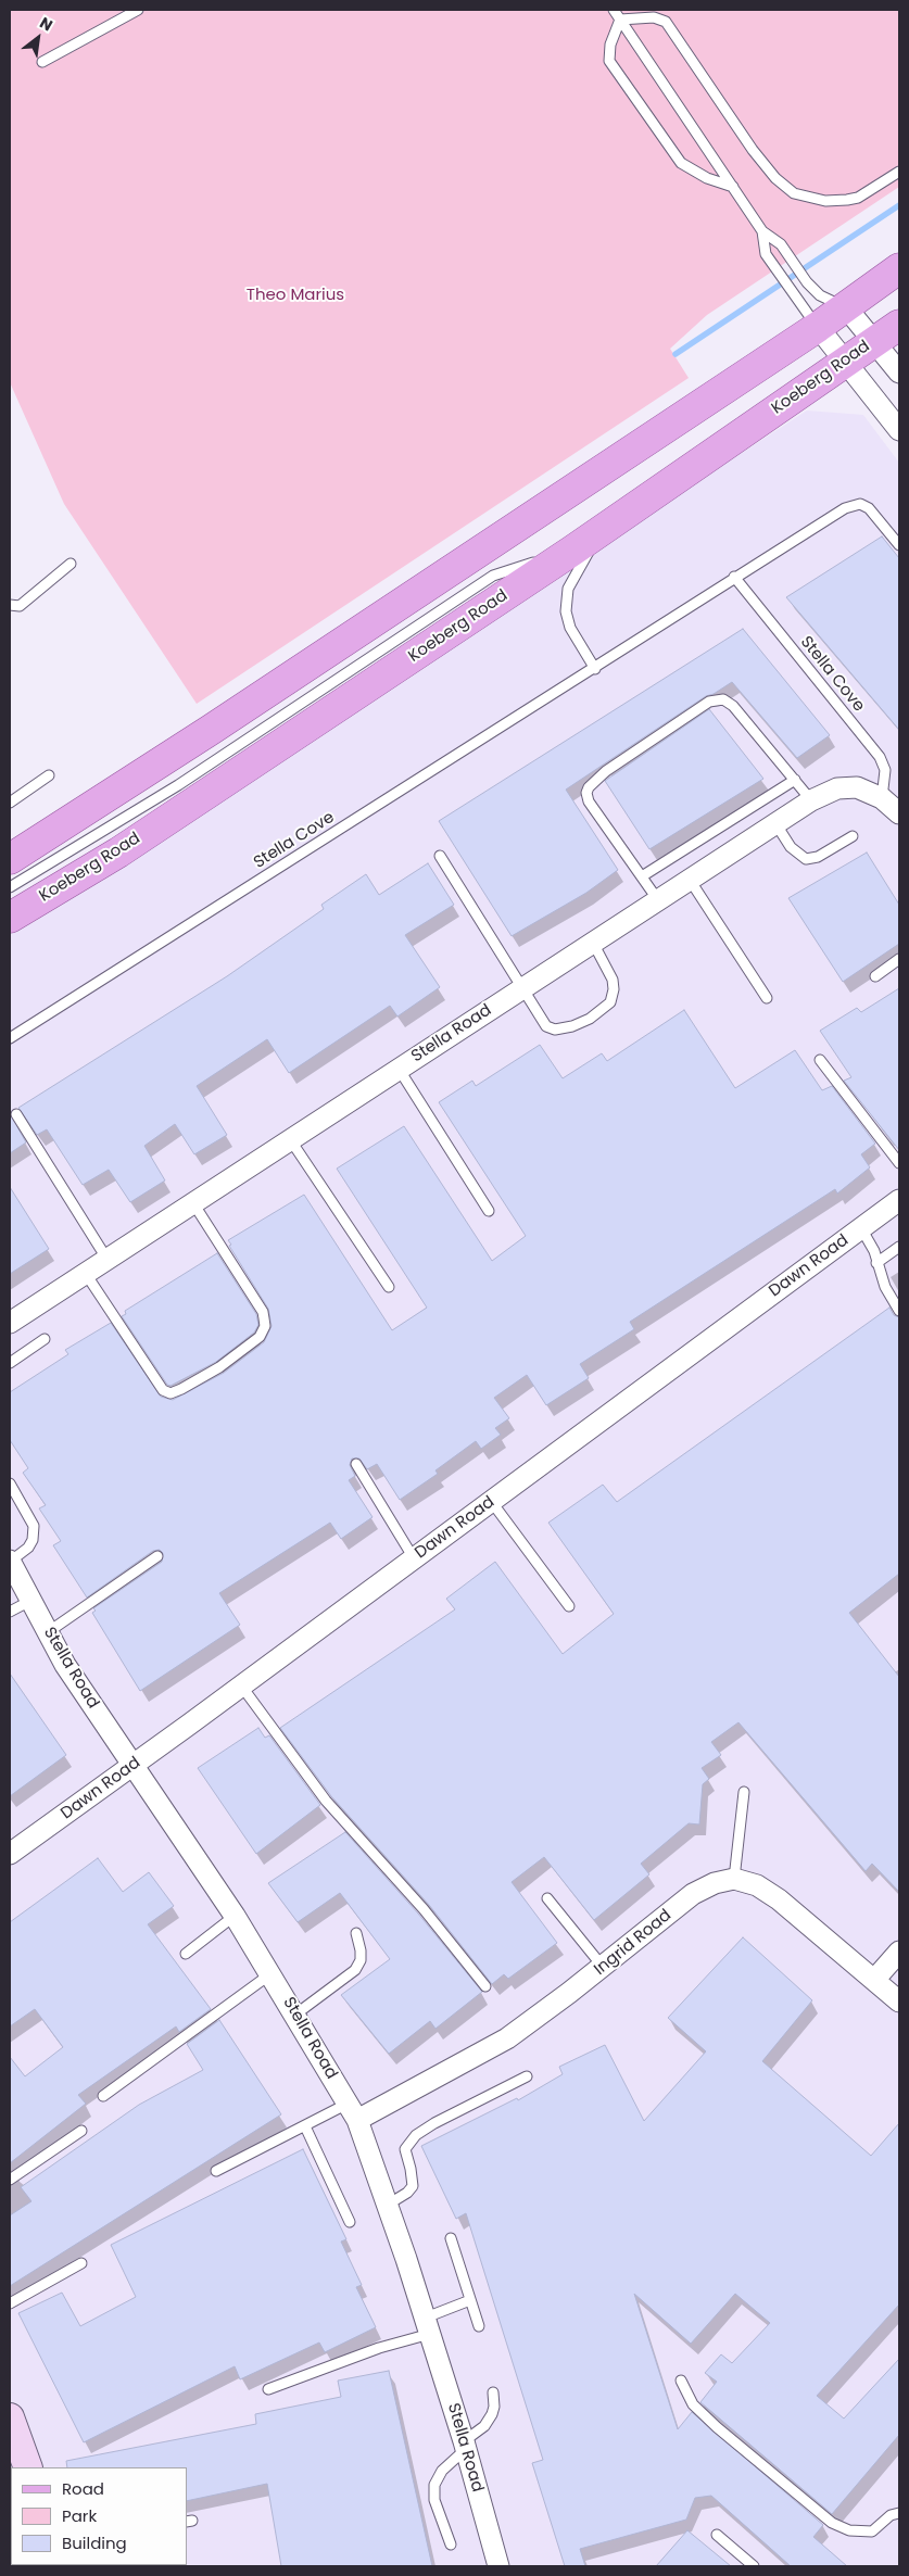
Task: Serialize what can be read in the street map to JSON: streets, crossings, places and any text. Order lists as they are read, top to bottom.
{
  "streets": {
    "main road": ["Koeberg Road"],
    "street": ["Stella Road", "Dawn Road", "Ingrid Road"],
    "lane": ["Stella Cove"]
  },
  "crossings": [
    ["Stella Cove", "Stella Road"],
    ["Stella Road", "Dawn Road"],
    ["Stella Road", "Ingrid Road"]
  ],
  "parks": ["Theo Marius"],
  "legend": ["Road", "Park", "Building"],
  "north": "top right"
}
